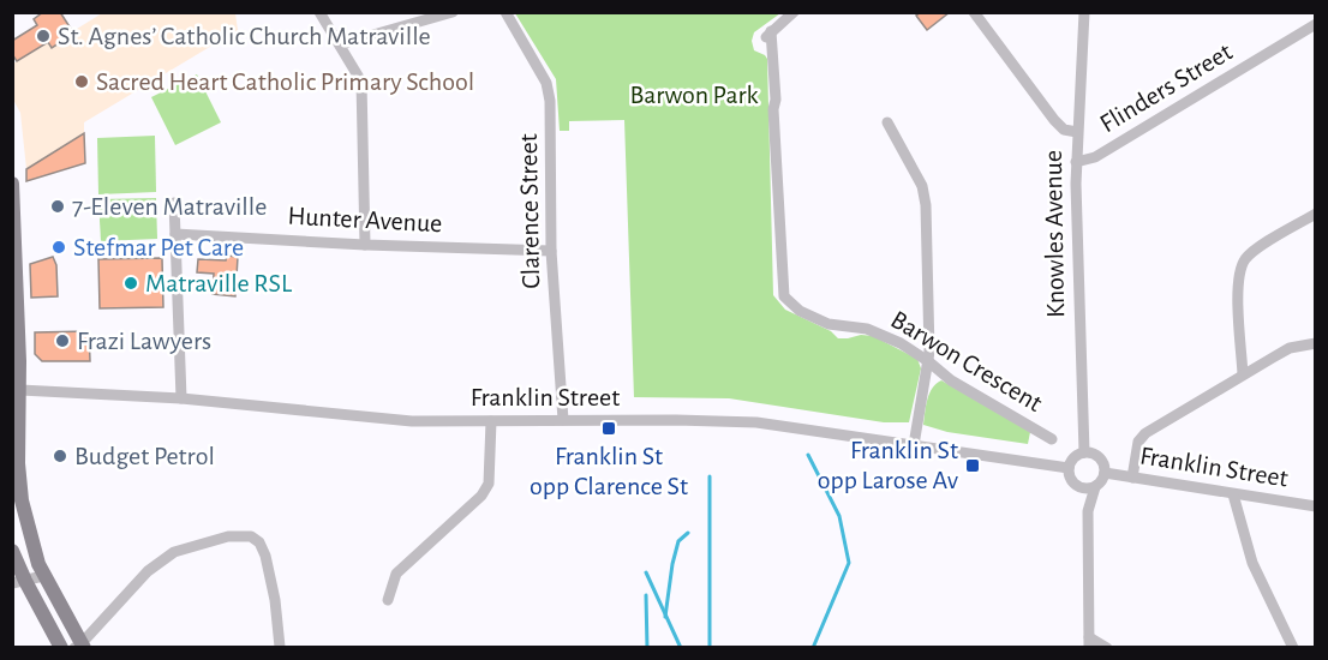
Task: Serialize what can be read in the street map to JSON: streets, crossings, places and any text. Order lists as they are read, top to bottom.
{
  "streets": {
    "street": [
      "Flinders Street",
      "Clarence Street",
      "Hunter Avenue",
      "Knowles Avenue",
      "Barwon Crescent",
      "Franklin Street"
    ]
  },
  "crossings": [
    ["Flinders Street", "Knowles Avenue"],
    ["Clarence Street", "Hunter Avenue"],
    ["Clarence Street", "Franklin Street"],
    ["Knowles Avenue", "Franklin Street"]
  ],
  "parks": ["Barwon Park"],
  "places": {
    "other": [
      "St. Agnes’ Catholic Church Matraville",
      "Sacred Heart Catholic Primary School",
      "7-Eleven Matraville",
      "Stefmar Pet Care",
      "Matraville RSL",
      "Frazi Lawyers",
      "Budget Petrol"
    ],
    "transit": ["Franklin St opp Clarence St", "Franklin St opp Larose Av"]
  }
}
